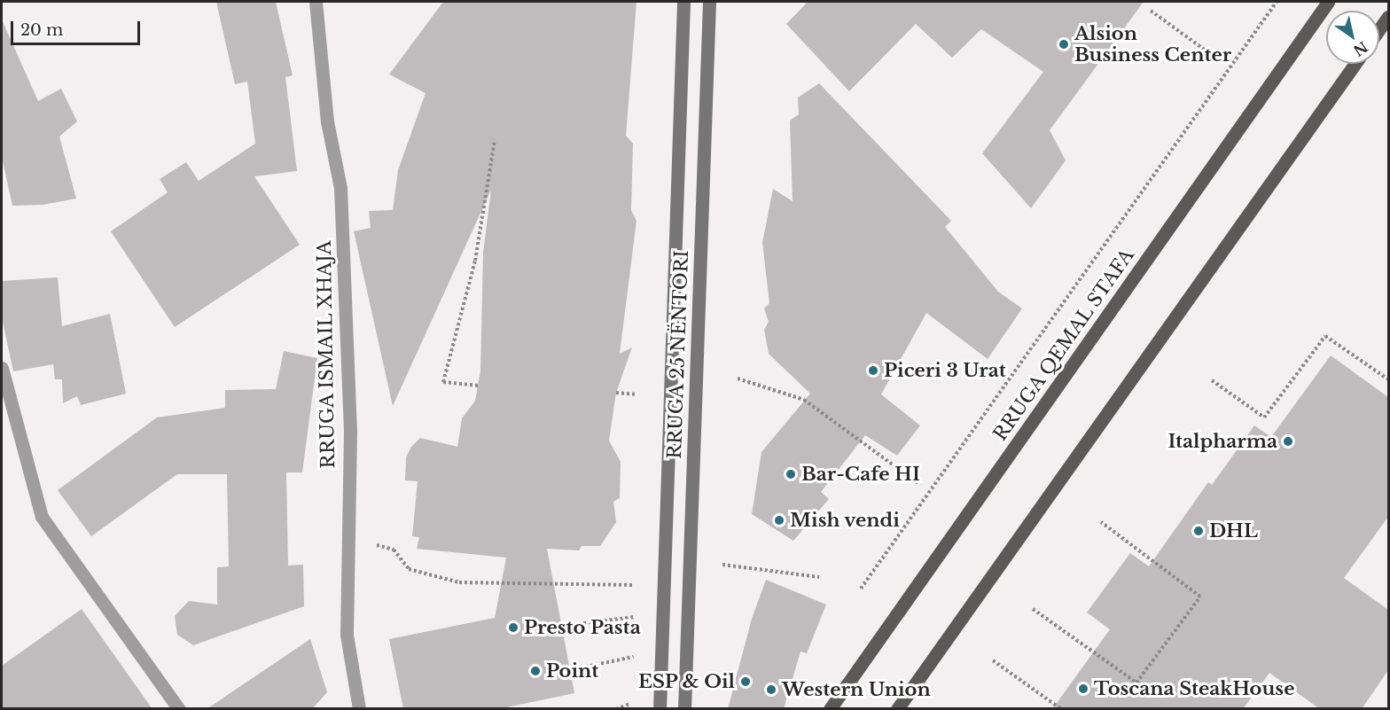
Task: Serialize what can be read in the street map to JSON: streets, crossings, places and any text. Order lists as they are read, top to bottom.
{
  "streets": {
    "main road": ["RRUGA QEMAL STAFA"],
    "street": ["RRUGA ISMAIL XHAJA", "RRUGA 25 NËNTORI"]
  },
  "places": [
    "Alsion Business Center",
    "Piceri 3 Urat",
    "Italpharma",
    "Bar-Cafe HI",
    "Mish vendi",
    "DHL",
    "Presto Pasta",
    "Point",
    "ESP & Oil",
    "Toscana SteakHouse",
    "Western Union"
  ],
  "scale_bar": "20 m",
  "north": "bottom right"
}
